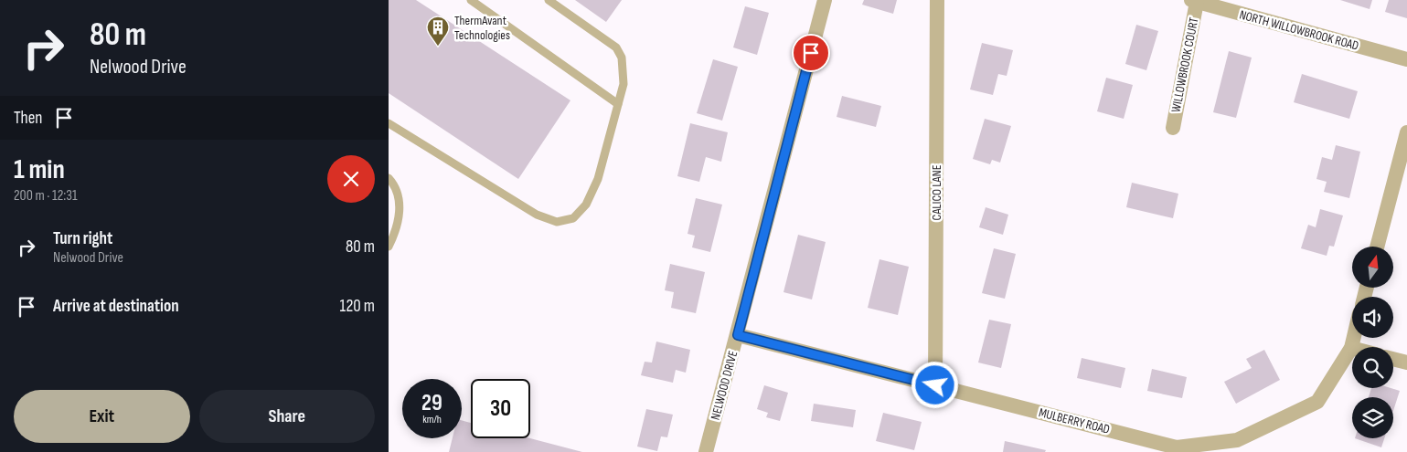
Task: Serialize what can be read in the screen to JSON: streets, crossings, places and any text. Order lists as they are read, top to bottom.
{
  "streets": {
    "street": [
      "NORTH WILLOWBROOK ROAD",
      "WILLOWBROOK COURT",
      "CALICO LANE",
      "NELWOOD DRIVE",
      "MULBERRY ROAD"
    ]
  },
  "crossings": [
    ["NORTH WILLOWBROOK ROAD", "WILLOWBROOK COURT"],
    ["CALICO LANE", "MULBERRY ROAD"],
    ["NELWOOD DRIVE", "MULBERRY ROAD"]
  ],
  "places": {
    "building": ["ThermAvant Technologies"]
  },
  "north": "top",
  "page": {
    "turn": ["80 m", "Nelwood Drive"],
    "then": "Then",
    "heading": ["1 min", "200 m · 12:31"],
    "list": [
      {
        "name": "Turn right",
        "note": "Nelwood Drive",
        "value": "80 m"
      },
      {
        "name": "Arrive at destination",
        "value": "120 m"
      }
    ],
    "speed": "29 km/h",
    "limit": "30",
    "buttons": ["Exit", "Share"]
  }
}
